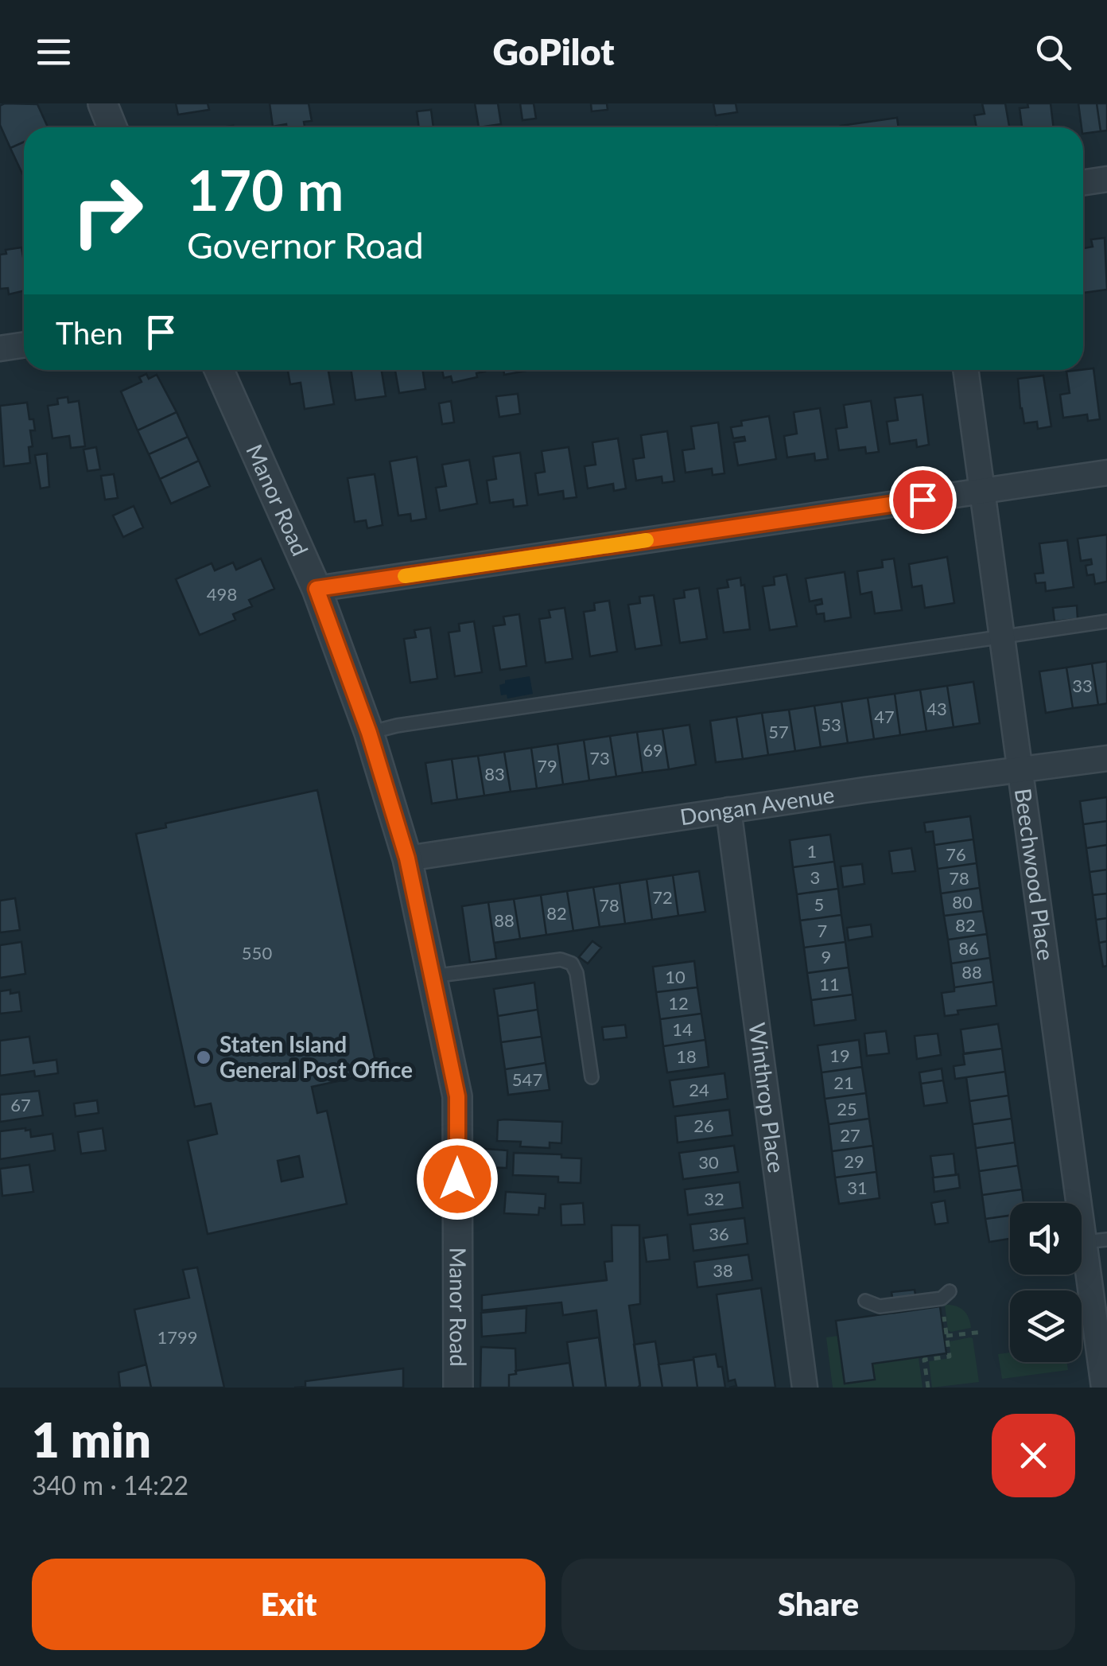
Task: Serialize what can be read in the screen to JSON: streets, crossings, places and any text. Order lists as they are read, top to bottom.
{
  "streets": {
    "street": [
      "Manor Road",
      "Dongan Avenue",
      "Beechwood Place",
      "Winthrop Place"
    ]
  },
  "crossings": [
    ["Manor Road", "Dongan Avenue"],
    ["Dongan Avenue", "Beechwood Place"],
    ["Dongan Avenue", "Winthrop Place"]
  ],
  "places": ["Staten Island General Post Office"],
  "house_numbers": [
    "498",
    "33",
    "43",
    "47",
    "53",
    "57",
    "69",
    "73",
    "79",
    "83",
    "1",
    "76",
    "3",
    "78",
    "72",
    "80",
    "5",
    "78",
    "82",
    "88",
    "82",
    "7",
    "86",
    "550",
    "9",
    "88",
    "10",
    "11",
    "12",
    "14",
    "19",
    "18",
    "547",
    "21",
    "24",
    "67",
    "25",
    "26",
    "27",
    "29",
    "30",
    "31",
    "32",
    "36",
    "38",
    "1799"
  ],
  "page": {
    "header": "GoPilot",
    "turn": ["170 m", "Governor Road"],
    "then": "Then",
    "heading": ["1 min", "340 m · 14:22"],
    "buttons": ["Exit", "Share"]
  }
}
